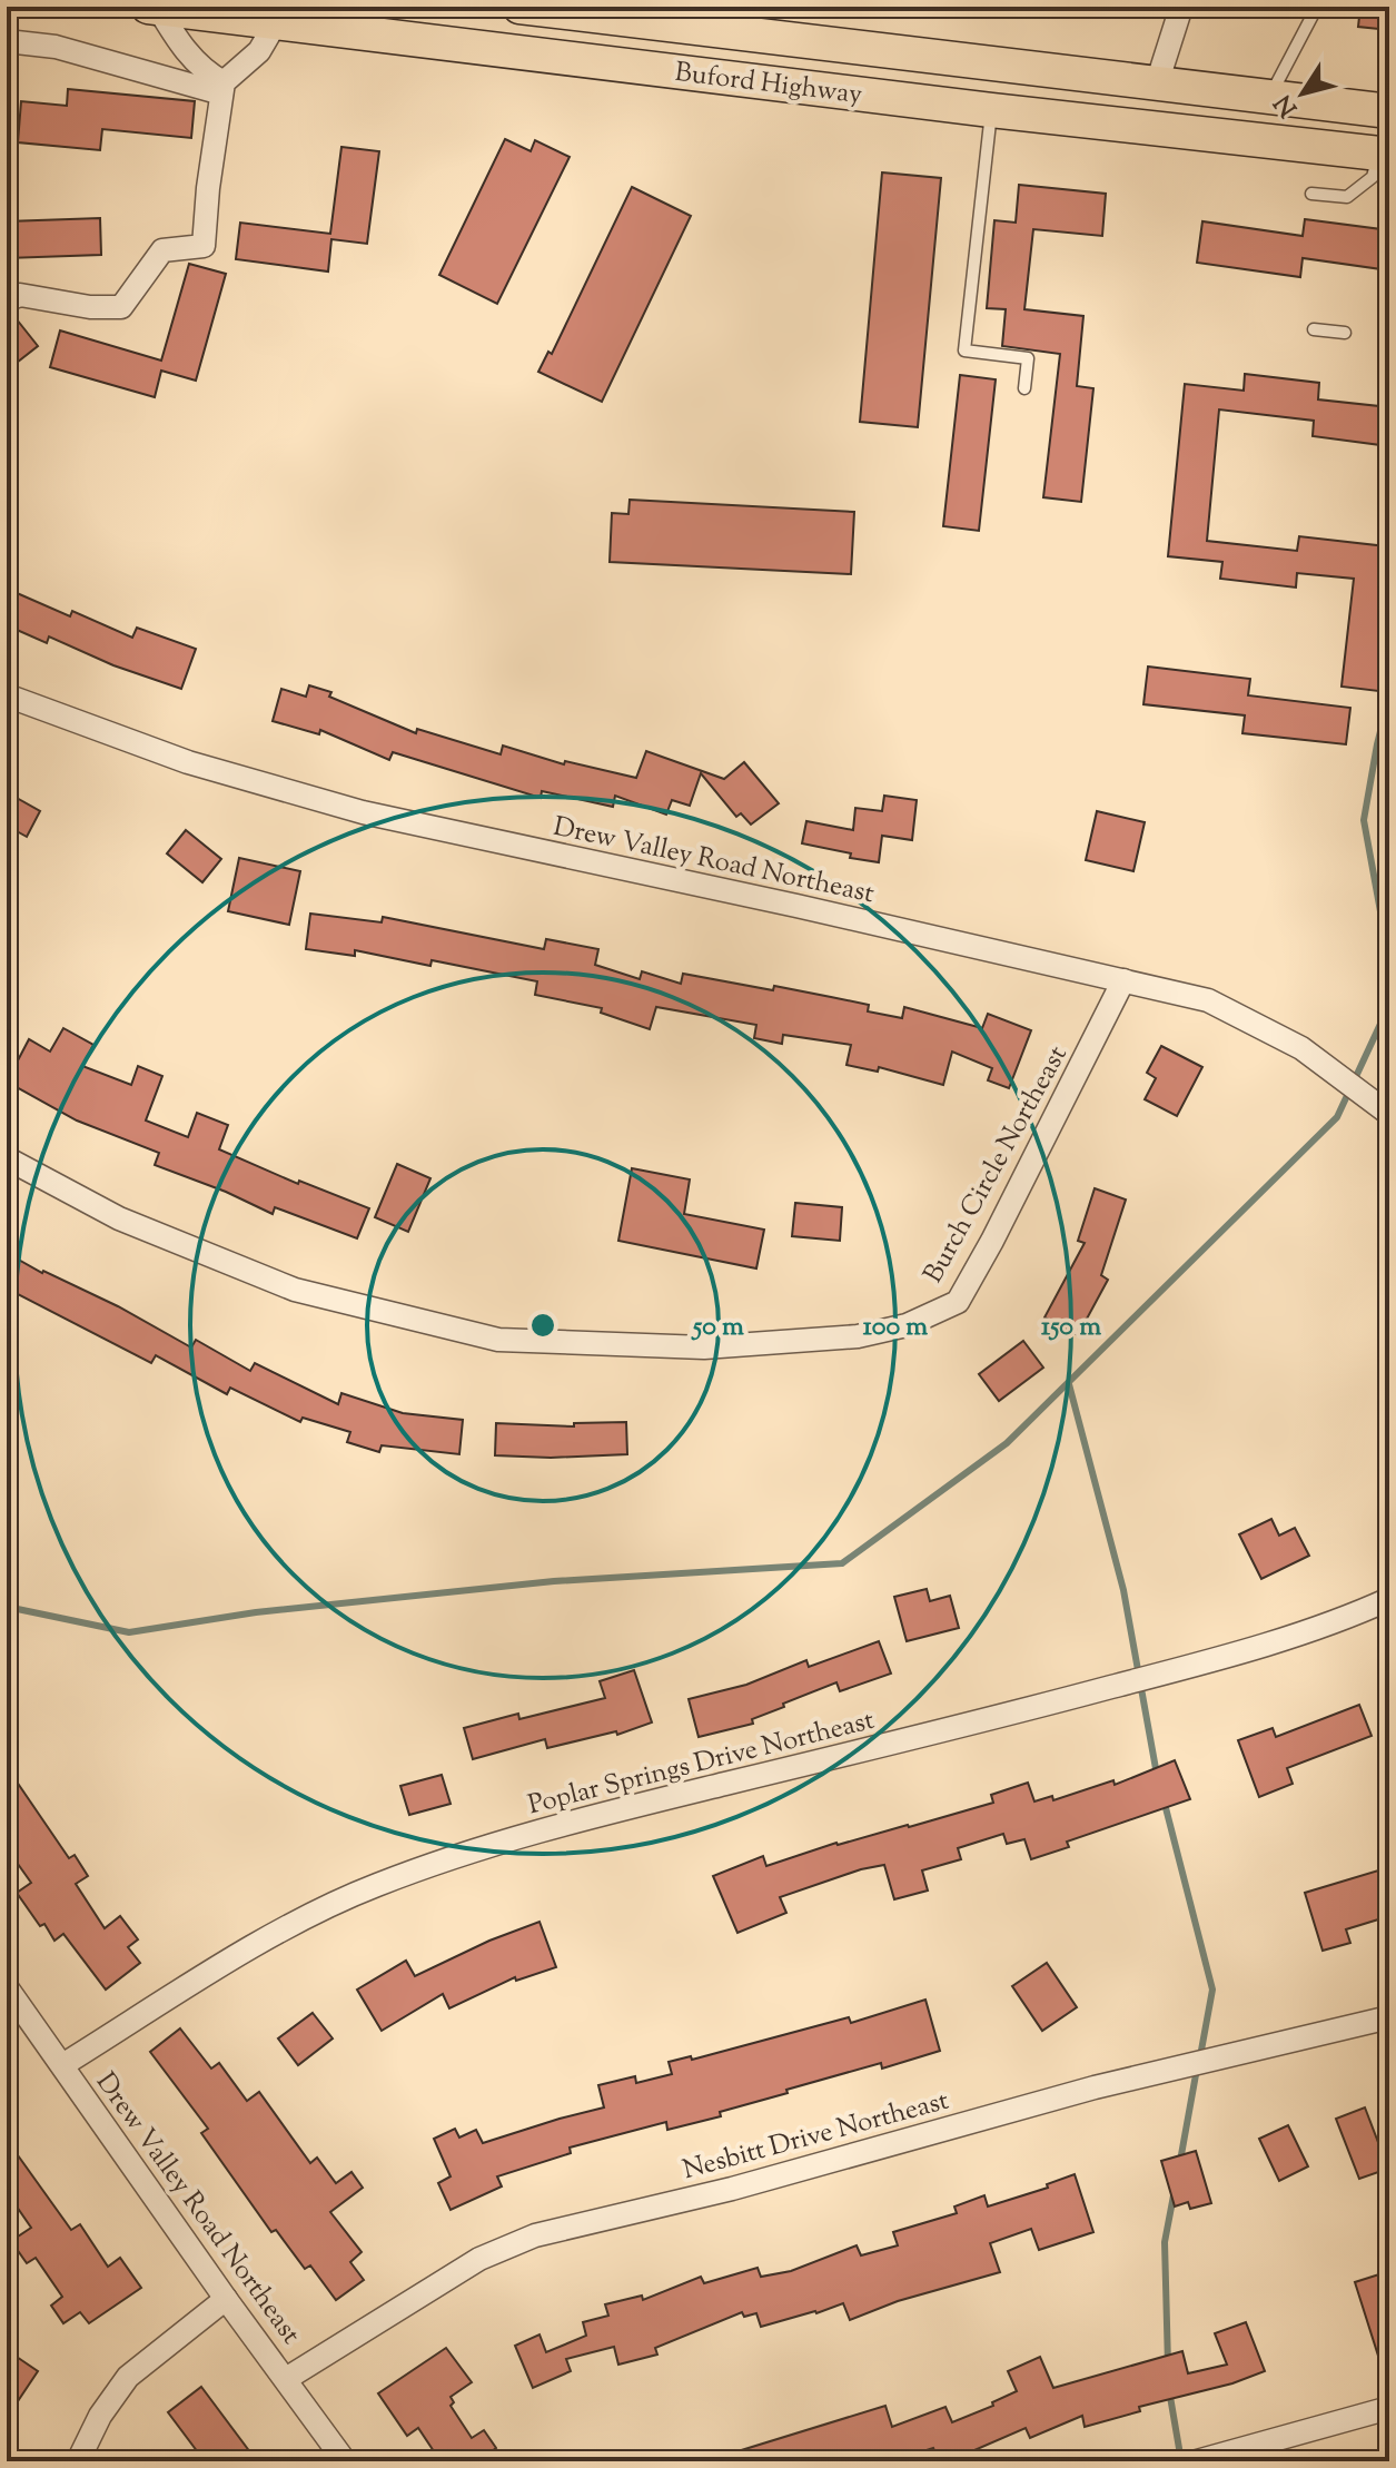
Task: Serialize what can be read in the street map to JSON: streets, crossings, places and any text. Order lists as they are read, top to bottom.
{
  "streets": {
    "main road": ["Buford Highway"],
    "street": [
      "Drew Valley Road Northeast",
      "Burch Circle Northeast",
      "Poplar Springs Drive Northeast",
      "Nesbitt Drive Northeast"
    ]
  },
  "crossings": [
    ["Drew Valley Road Northeast", "Burch Circle Northeast"],
    ["Drew Valley Road Northeast", "Poplar Springs Drive Northeast"],
    ["Drew Valley Road Northeast", "Nesbitt Drive Northeast"]
  ],
  "north": "bottom left",
  "rings": ["50 m", "100 m", "150 m"]
}
